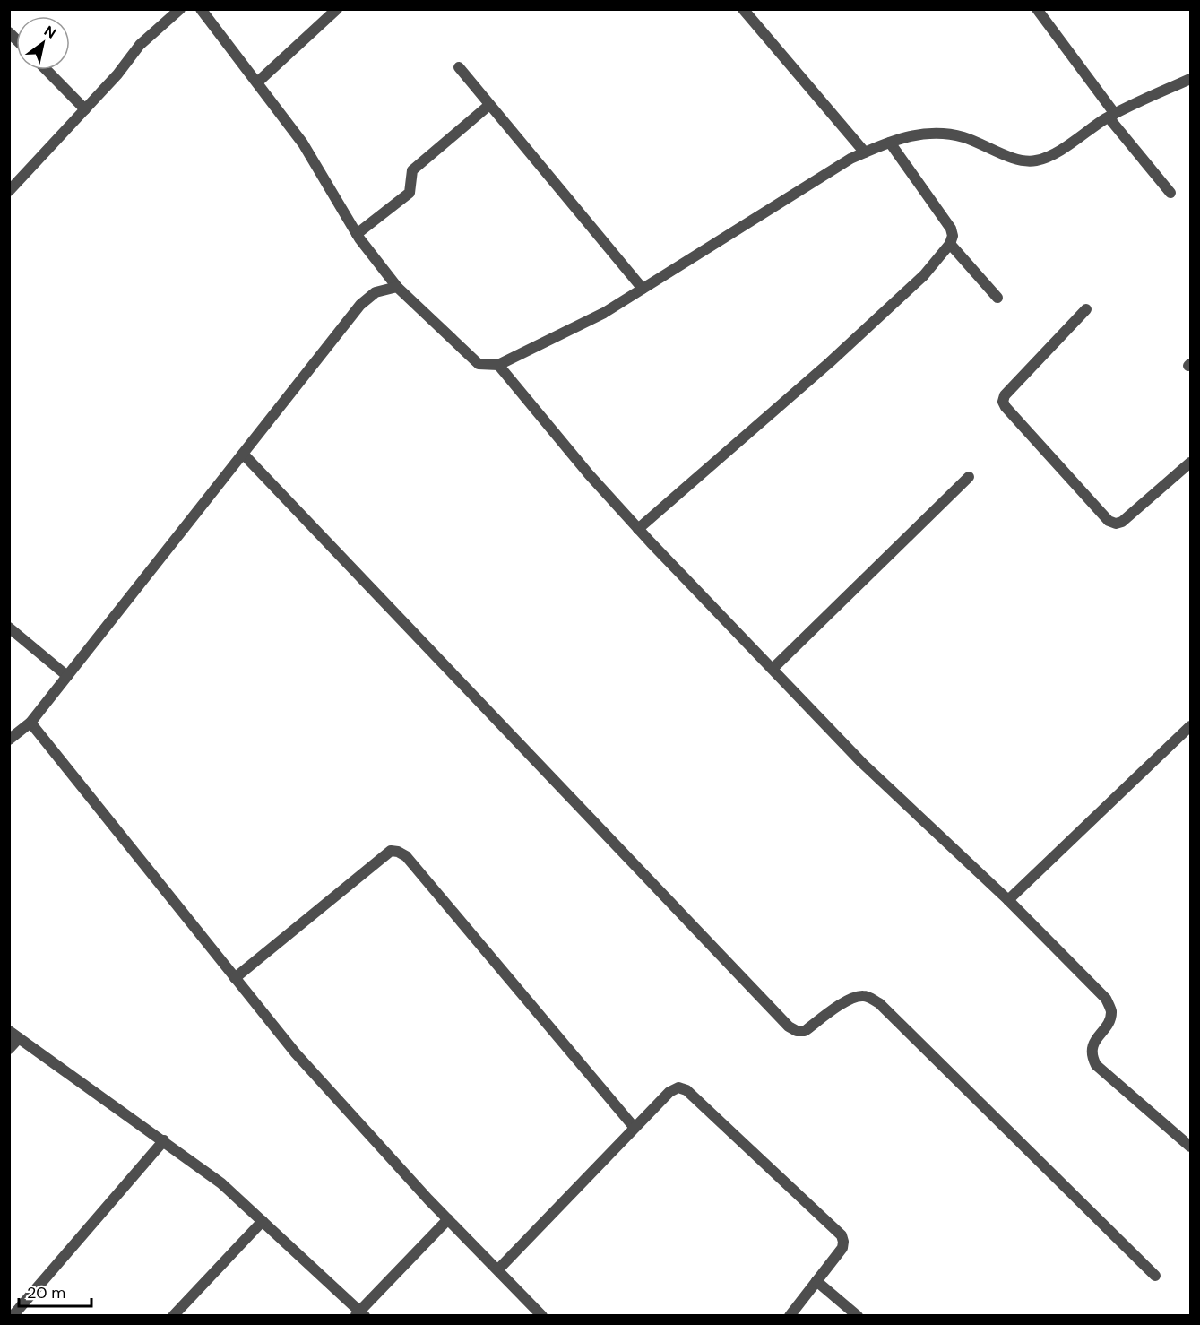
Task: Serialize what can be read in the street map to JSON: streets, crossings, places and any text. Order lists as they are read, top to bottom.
{
  "scale_bar": "20 m",
  "north": "top right"
}
